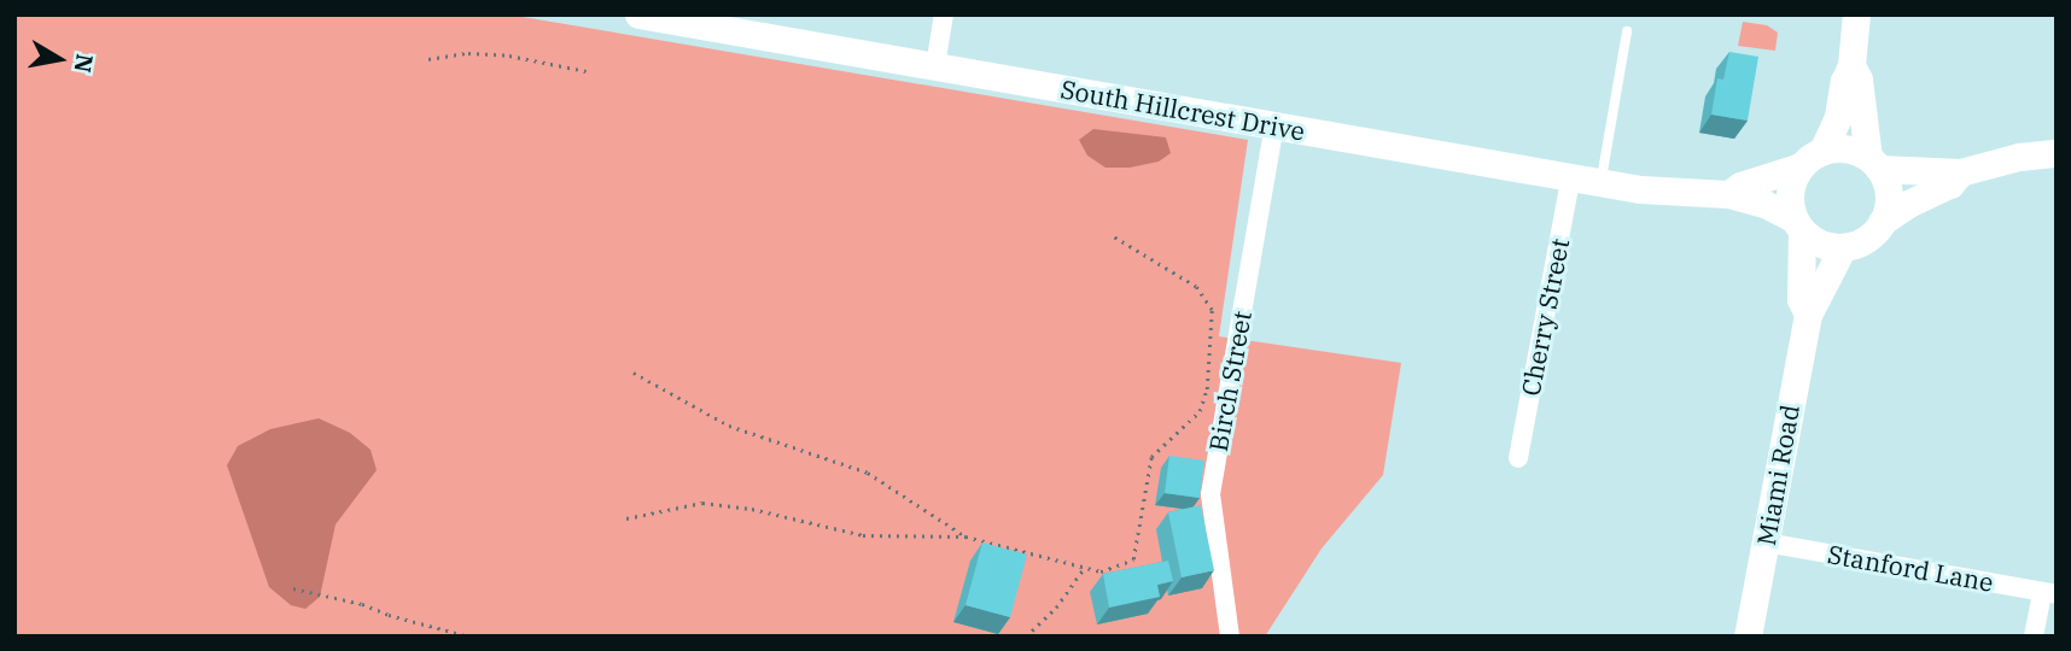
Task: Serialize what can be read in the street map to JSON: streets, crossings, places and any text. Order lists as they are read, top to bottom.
{
  "streets": {
    "street": [
      "South Hillcrest Drive",
      "Cherry Street",
      "Birch Street",
      "Miami Road",
      "Stanford Lane"
    ]
  },
  "crossings": [
    ["South Hillcrest Drive", "Cherry Street"],
    ["South Hillcrest Drive", "Birch Street"],
    ["South Hillcrest Drive", "Miami Road"],
    ["Miami Road", "Stanford Lane"]
  ],
  "north": "right"
}
